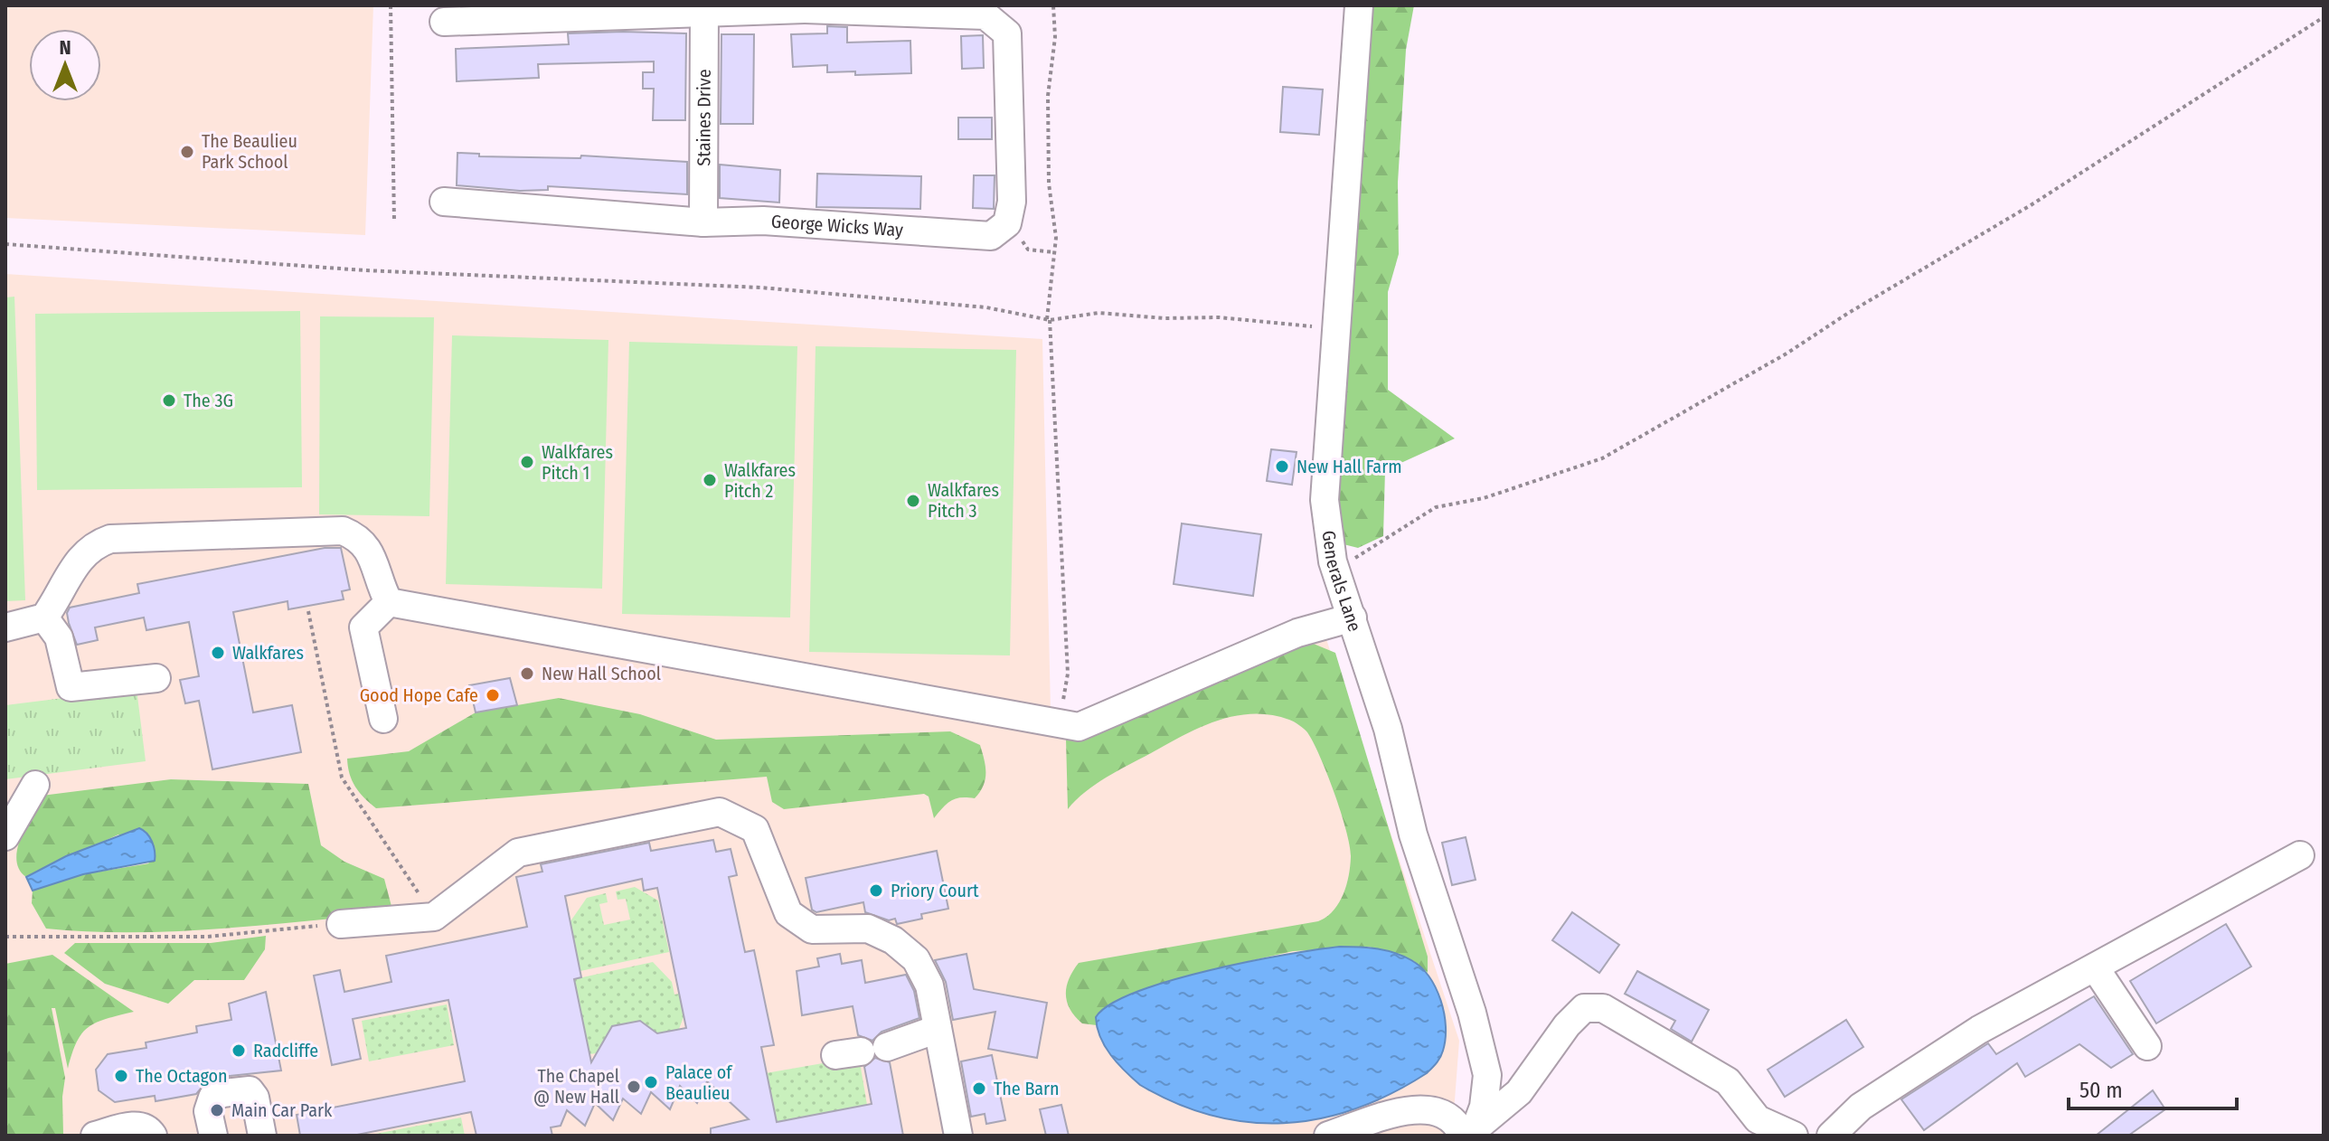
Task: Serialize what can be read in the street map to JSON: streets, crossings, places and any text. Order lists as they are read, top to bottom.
{
  "streets": {
    "street": ["Staines Drive", "George Wicks Way", "Generals Lane"]
  },
  "crossings": [
    ["Staines Drive", "George Wicks Way"]
  ],
  "places": [
    "The Beaulieu Park School",
    "The 3G",
    "Walkfares Pitch 1",
    "New Hall Farm",
    "Walkfares Pitch 2",
    "Walkfares Pitch 3",
    "Walkfares",
    "New Hall School",
    "Good Hope Cafe",
    "Priory Court",
    "Radcliffe",
    "The Octagon",
    "Palace of Beaulieu",
    "The Chapel @ New Hall",
    "The Barn",
    "Main Car Park"
  ],
  "scale_bar": "50 m",
  "north": "top"
}
